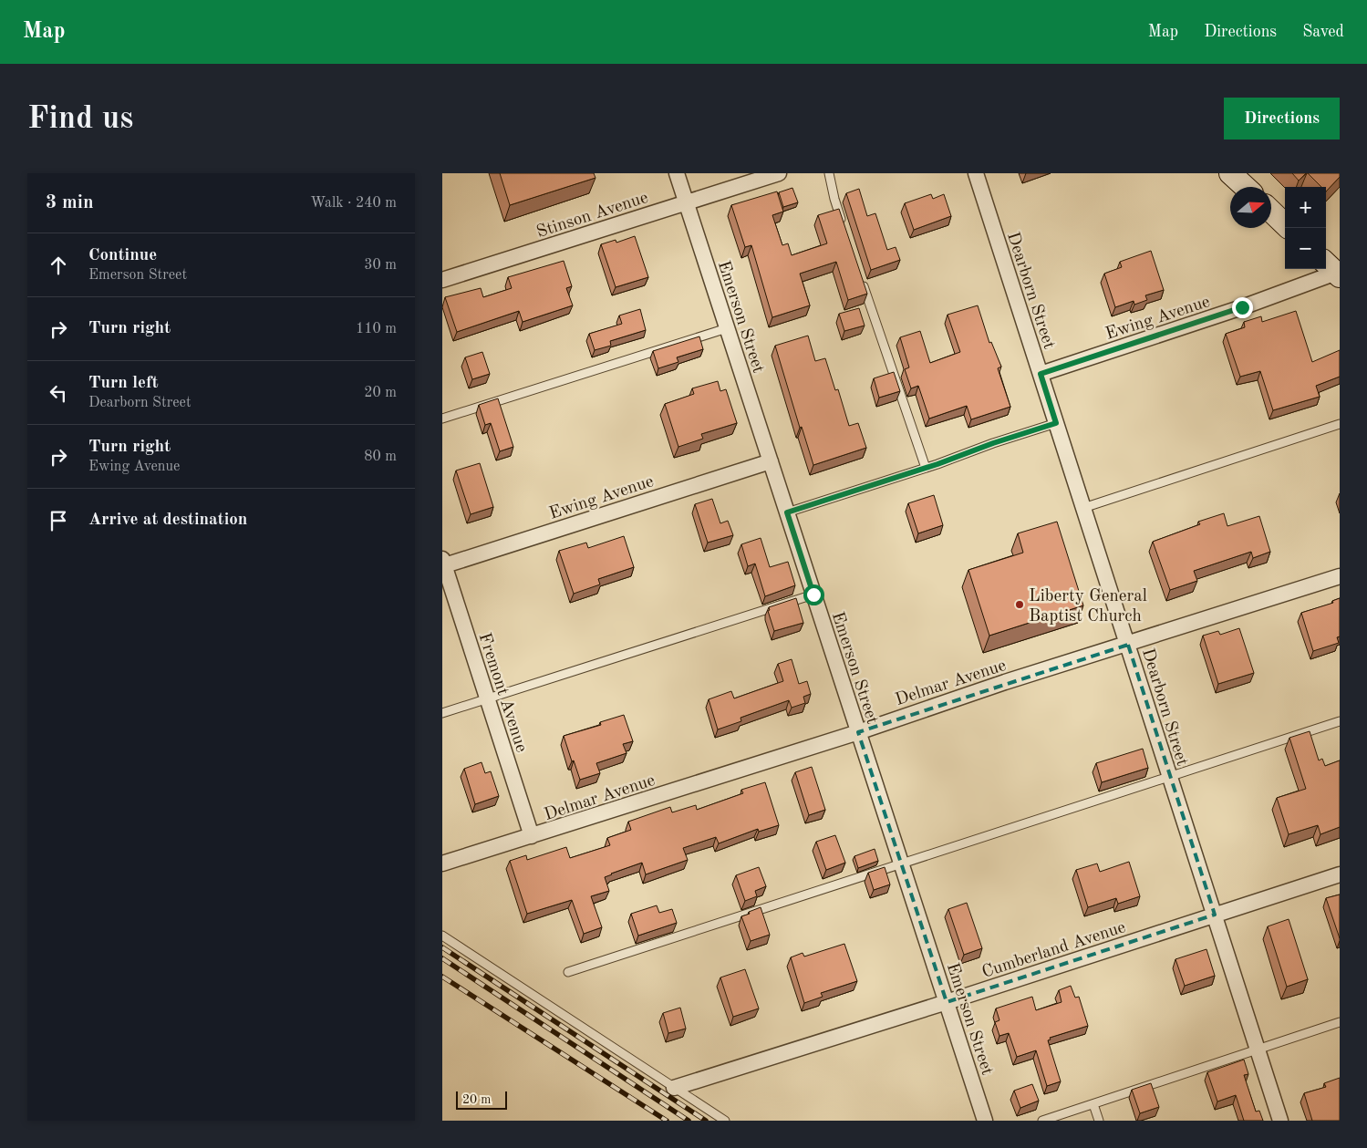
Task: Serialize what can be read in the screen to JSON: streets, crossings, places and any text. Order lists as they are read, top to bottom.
{
  "streets": {
    "street": [
      "Stinson Avenue",
      "Dearborn Street",
      "Emerson Street",
      "Ewing Avenue",
      "Delmar Avenue",
      "Fremont Avenue",
      "Cumberland Avenue"
    ]
  },
  "crossings": [
    ["Stinson Avenue", "Emerson Street"],
    ["Dearborn Street", "Ewing Avenue"],
    ["Dearborn Street", "Delmar Avenue"],
    ["Dearborn Street", "Cumberland Avenue"],
    ["Emerson Street", "Ewing Avenue"],
    ["Emerson Street", "Delmar Avenue"],
    ["Emerson Street", "Cumberland Avenue"],
    ["Ewing Avenue", "Fremont Avenue"],
    ["Delmar Avenue", "Fremont Avenue"]
  ],
  "places": ["Liberty General Baptist Church"],
  "scale_bar": "20 m",
  "north": "right",
  "page": {
    "header": "Map",
    "nav": ["Map", "Directions", "Saved"],
    "buttons": "Directions",
    "title": "Find us",
    "heading": ["3 min", "Walk · 240 m"],
    "map_buttons": ["+", "−"],
    "list": [
      ["Continue", "Emerson Street", "30 m"],
      ["Turn right", "110 m"],
      ["Turn left", "Dearborn Street", "20 m"],
      ["Turn right", "Ewing Avenue", "80 m"],
      "Arrive at destination"
    ],
    "scale": "20 m"
  }
}
